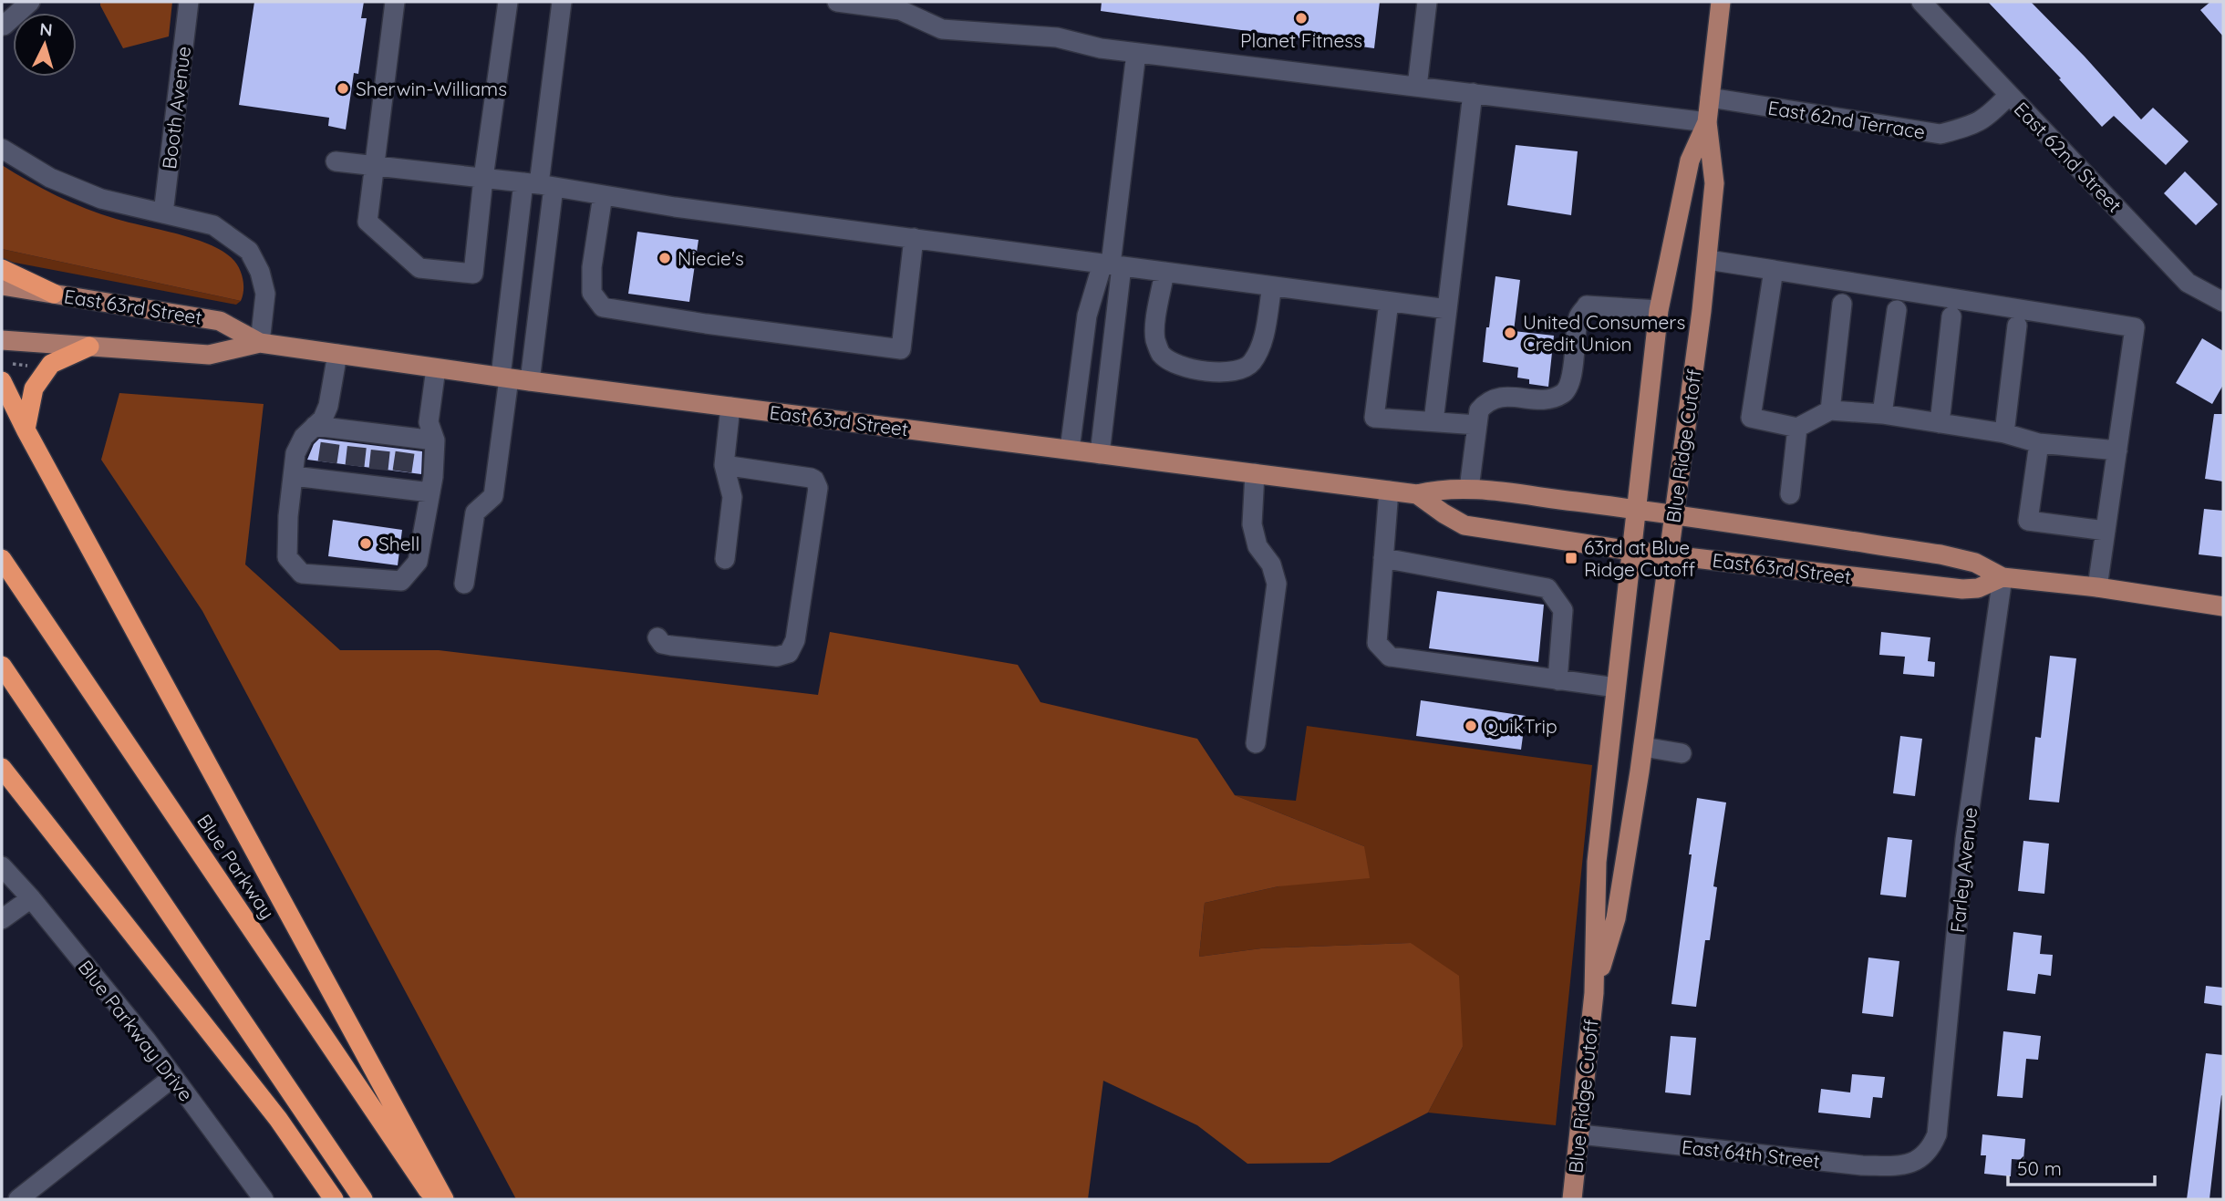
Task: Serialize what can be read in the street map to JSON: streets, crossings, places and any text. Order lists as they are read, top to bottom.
{
  "streets": {
    "highway": ["Blue Parkway"],
    "main road": ["East 63rd Street", "Blue Ridge Cutoff"],
    "street": [
      "Booth Avenue",
      "East 62nd Terrace",
      "East 62nd Street",
      "Farley Avenue",
      "Blue Parkway Drive",
      "East 64th Street"
    ]
  },
  "crossings": [
    ["East 62nd Terrace", "East 62nd Street"],
    ["East 62nd Terrace", "Blue Ridge Cutoff"],
    ["East 63rd Street", "Blue Ridge Cutoff"],
    ["East 63rd Street", "Farley Avenue"],
    ["Blue Ridge Cutoff", "East 64th Street"],
    ["Farley Avenue", "East 64th Street"]
  ],
  "places": {
    "other": [
      "Planet Fitness",
      "Sherwin-Williams",
      "Niecie's",
      "United Consumers Credit Union",
      "Shell",
      "QuikTrip"
    ],
    "transit": ["63rd at Blue Ridge Cutoff"]
  },
  "scale_bar": "50 m",
  "north": "top"
}
